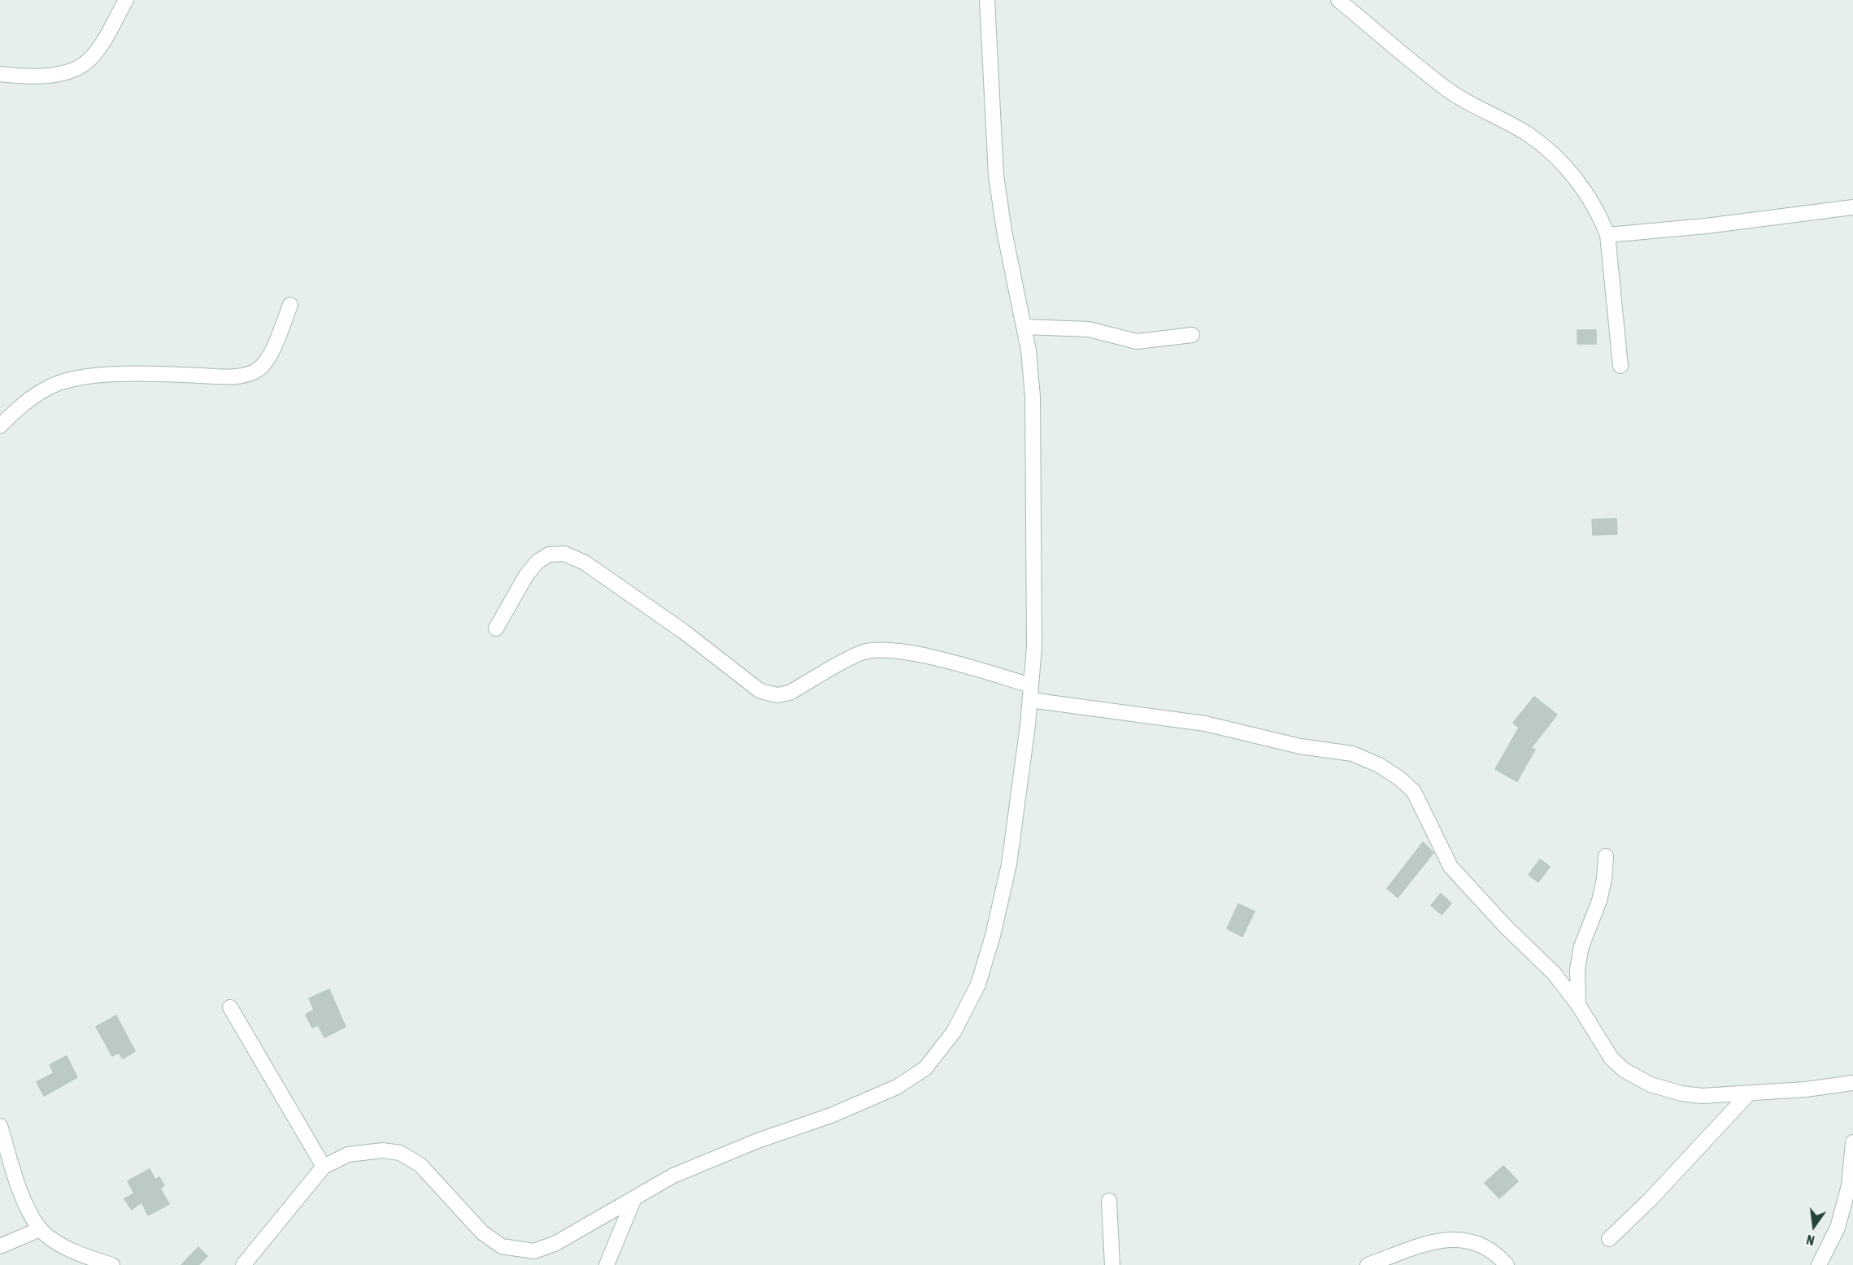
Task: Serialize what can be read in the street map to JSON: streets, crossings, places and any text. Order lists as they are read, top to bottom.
{
  "north": "bottom"
}
